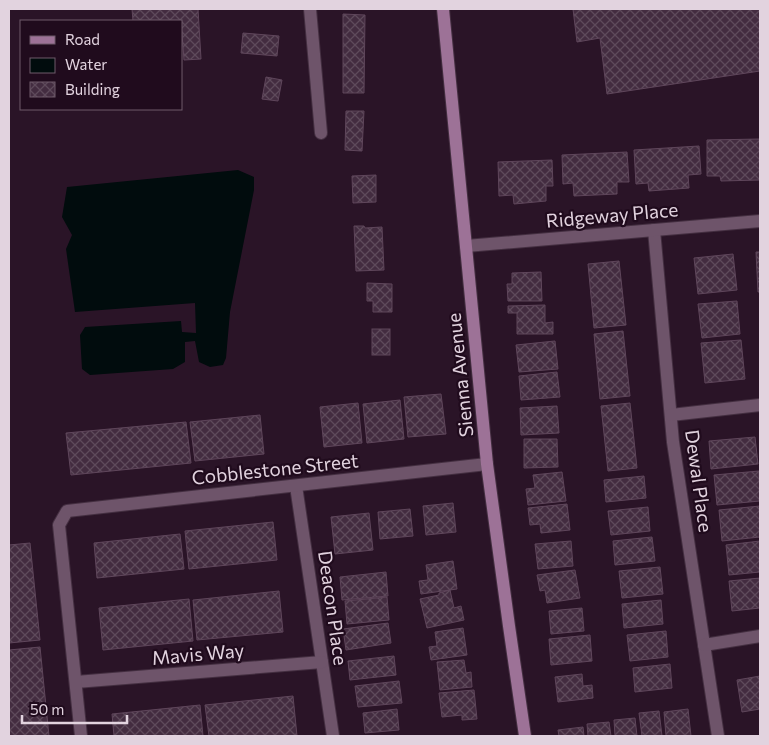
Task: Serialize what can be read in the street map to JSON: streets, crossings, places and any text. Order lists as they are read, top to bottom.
{
  "streets": {
    "street": [
      "Ridgeway Place",
      "Sienna Avenue",
      "Cobblestone Street",
      "Dewal Place",
      "Deacon Place",
      "Mavis Way"
    ]
  },
  "crossings": [
    ["Ridgeway Place", "Sienna Avenue"],
    ["Ridgeway Place", "Dewal Place"],
    ["Sienna Avenue", "Cobblestone Street"],
    ["Cobblestone Street", "Deacon Place"],
    ["Cobblestone Street", "Mavis Way"],
    ["Deacon Place", "Mavis Way"]
  ],
  "legend": ["Road", "Water", "Building"],
  "scale_bar": "50 m"
}
